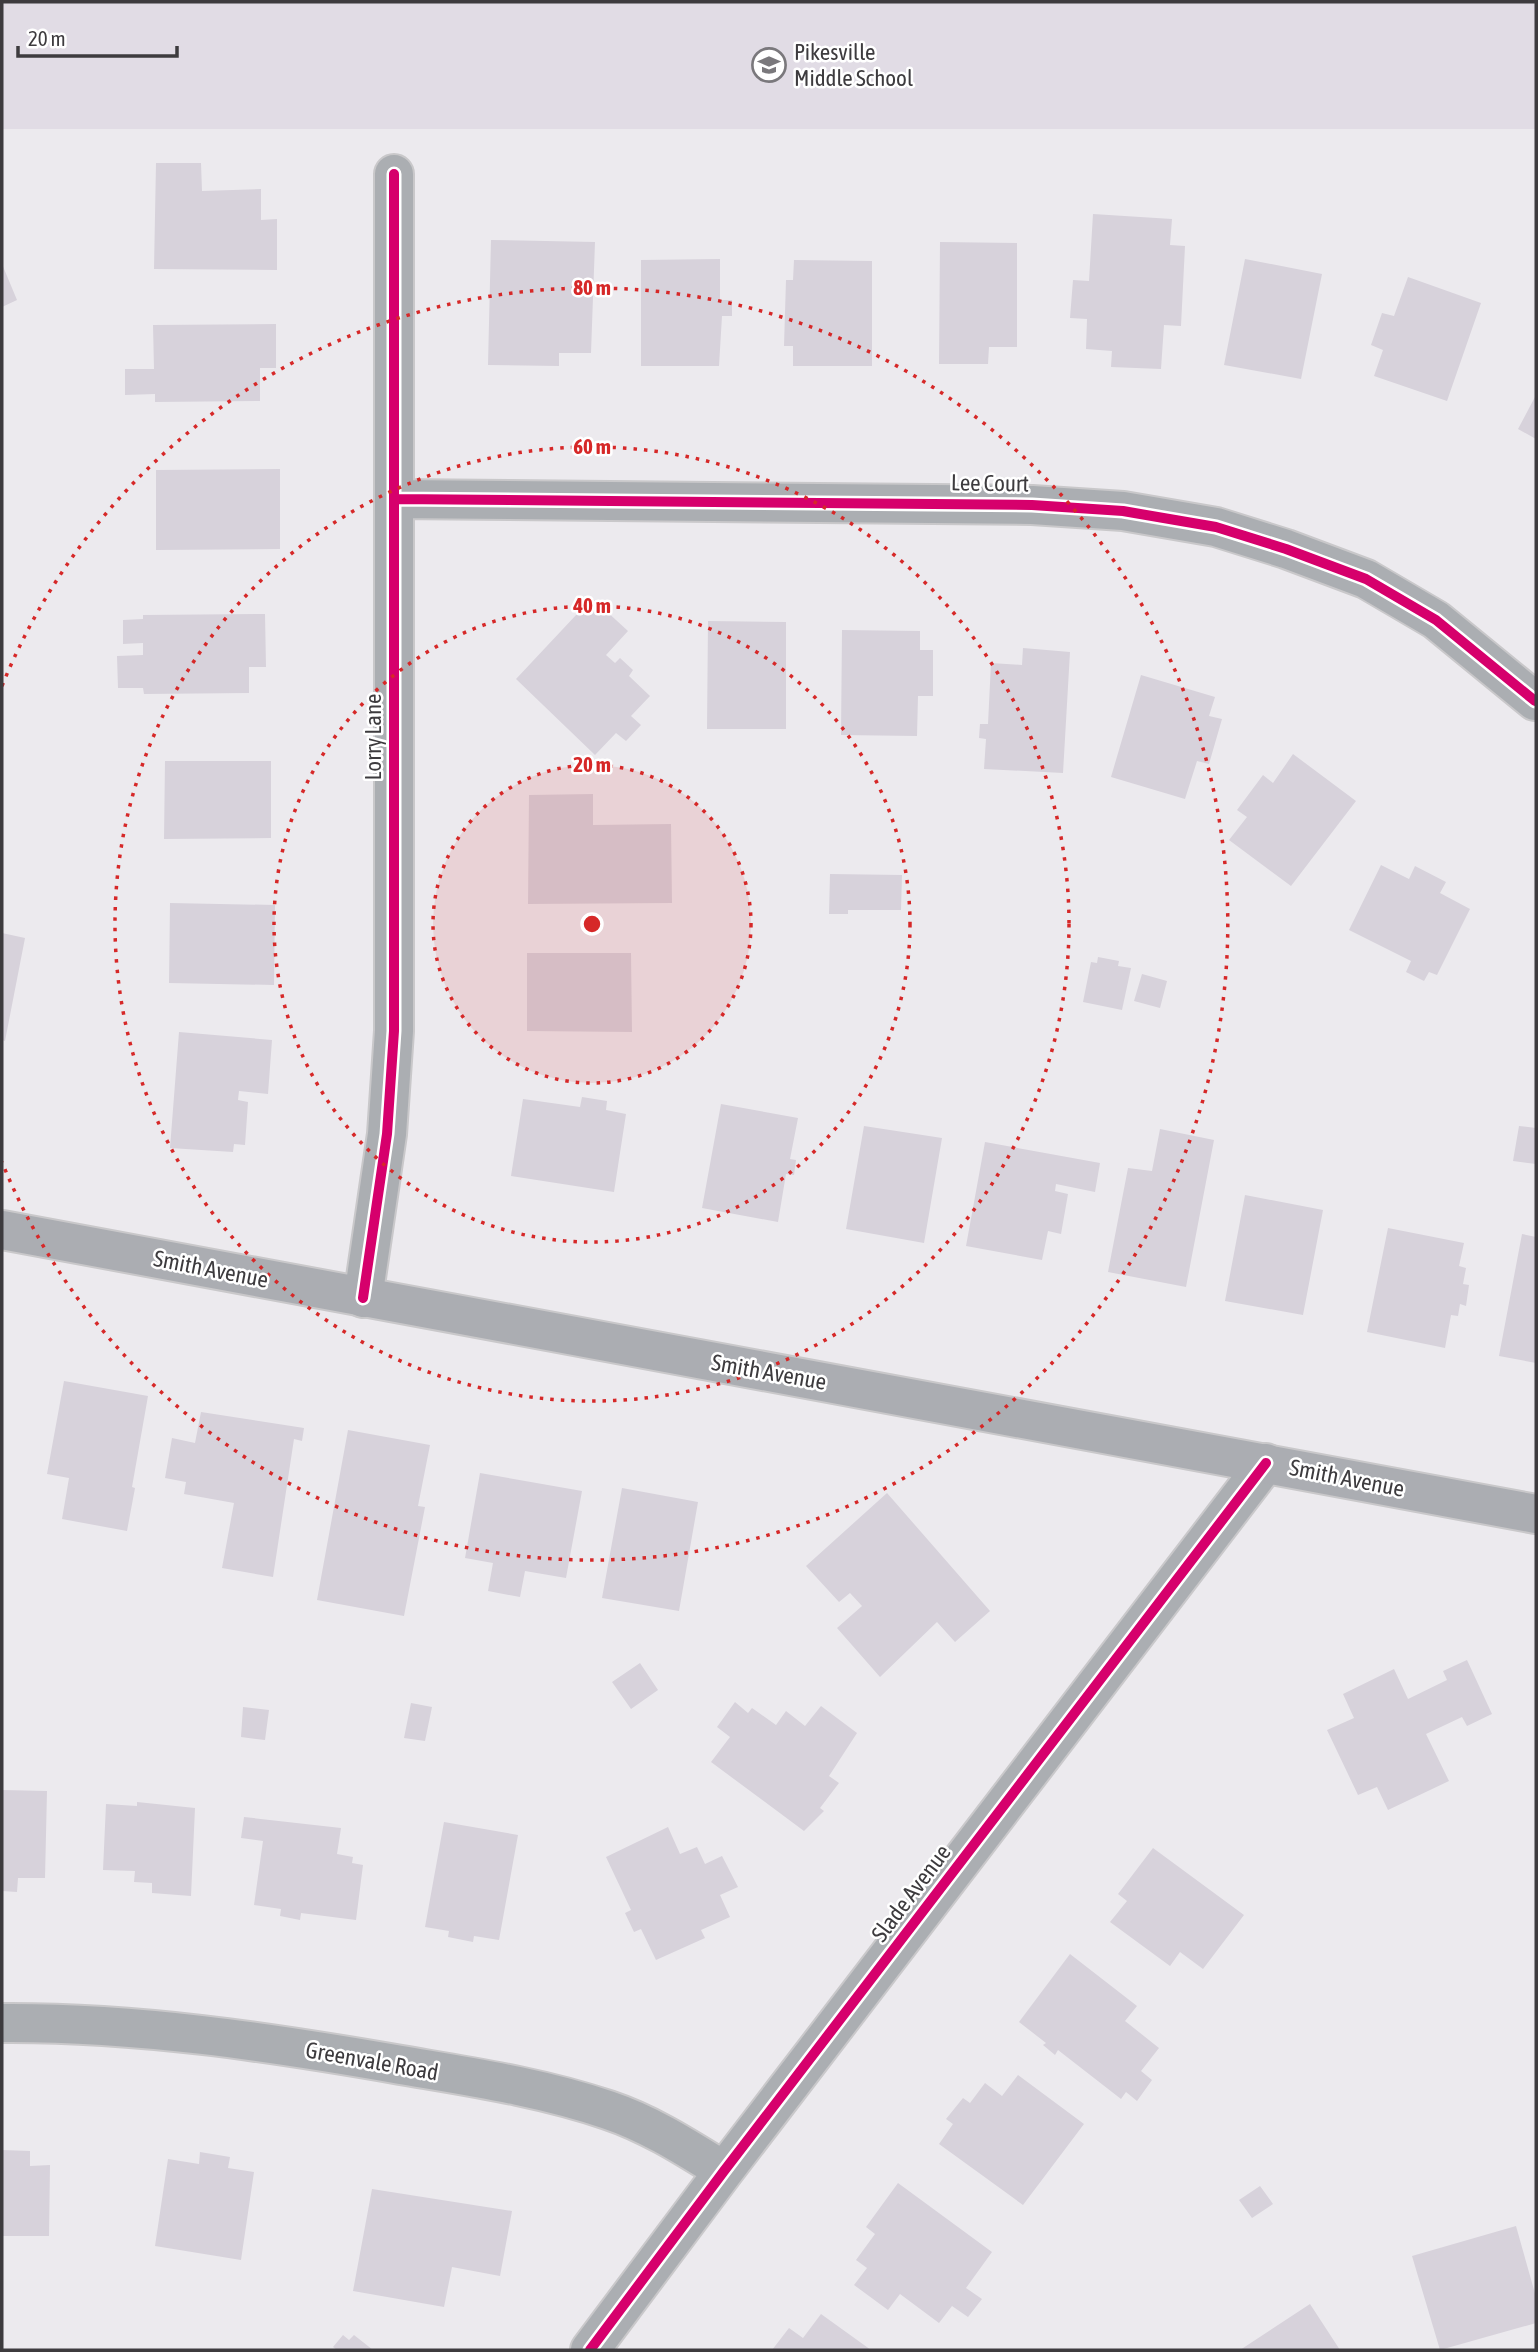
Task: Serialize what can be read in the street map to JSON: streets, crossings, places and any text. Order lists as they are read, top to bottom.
{
  "streets": {
    "main road": ["Smith Avenue"],
    "street": [
      "Lee Court",
      "Lorry Lane",
      "Slade Avenue",
      "Greenvale Road"
    ]
  },
  "crossings": [
    ["Lee Court", "Lorry Lane"],
    ["Lorry Lane", "Smith Avenue"],
    ["Smith Avenue", "Slade Avenue"],
    ["Slade Avenue", "Greenvale Road"]
  ],
  "places": {
    "school or university": ["Pikesville Middle School"]
  },
  "scale_bar": "20 m",
  "rings": [
    "80 m",
    "60 m",
    "40 m",
    "20 m"
  ]
}
